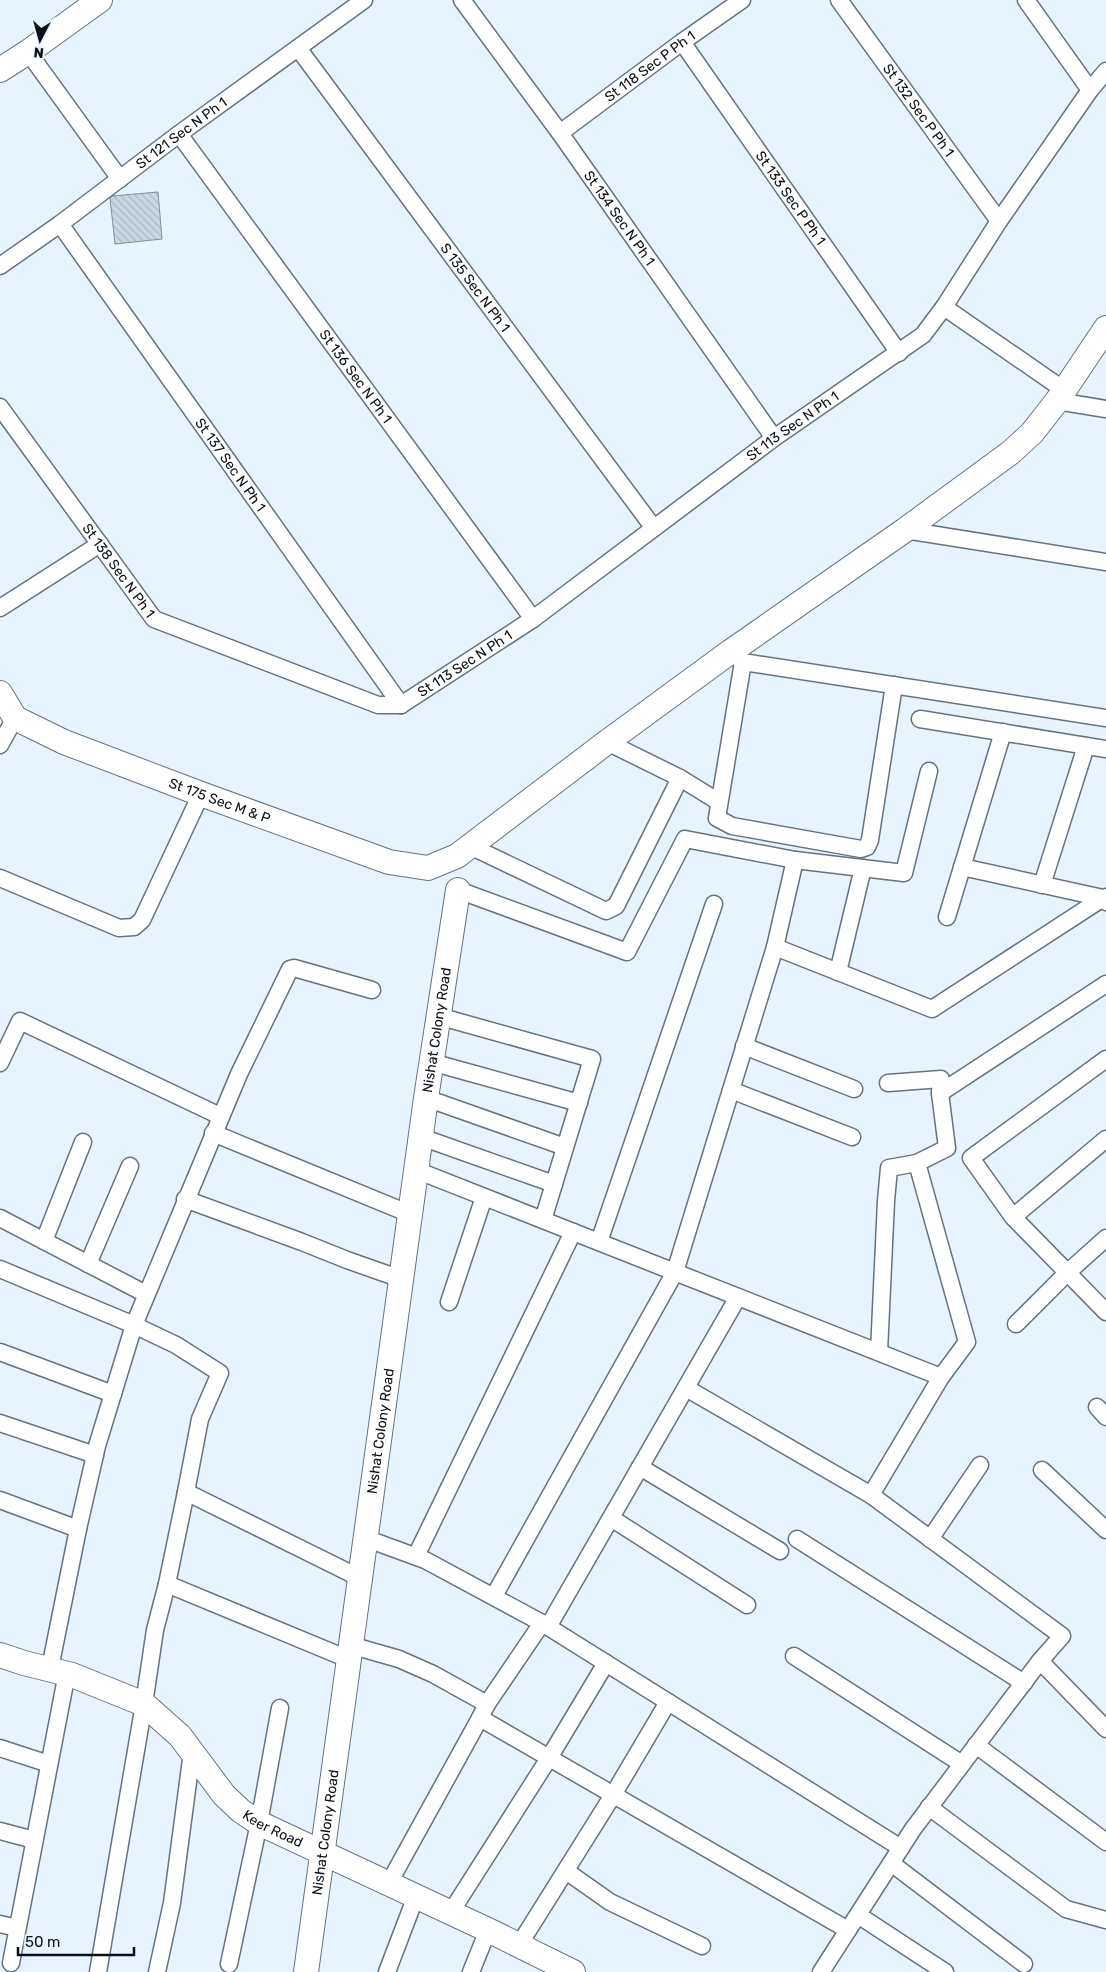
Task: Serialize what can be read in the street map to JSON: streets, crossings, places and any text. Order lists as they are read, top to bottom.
{
  "streets": {
    "street": [
      "St 118 Sec P Ph 1",
      "St 132 Sec P Ph 1",
      "St 121 Sec N Ph 1",
      "St 133 Sec P Ph 1",
      "St 134 Sec N Ph 1",
      "S 135 Sec N Ph 1",
      "St 136 Sec N Ph 1",
      "St 113 Sec N Ph 1",
      "St 137 Sec N Ph 1",
      "St 138 Sec N Ph 1",
      "St 175 Sec M & P",
      "Nishat Colony Road",
      "Keer Road"
    ]
  },
  "crossings": [
    ["St 118 Sec P Ph 1", "St 133 Sec P Ph 1"],
    ["St 118 Sec P Ph 1", "St 134 Sec N Ph 1"],
    ["St 132 Sec P Ph 1", "St 113 Sec N Ph 1"],
    ["St 121 Sec N Ph 1", "S 135 Sec N Ph 1"],
    ["St 121 Sec N Ph 1", "St 136 Sec N Ph 1"],
    ["St 121 Sec N Ph 1", "St 137 Sec N Ph 1"],
    ["St 133 Sec P Ph 1", "St 113 Sec N Ph 1"],
    ["St 134 Sec N Ph 1", "St 113 Sec N Ph 1"],
    ["S 135 Sec N Ph 1", "St 113 Sec N Ph 1"],
    ["St 136 Sec N Ph 1", "St 113 Sec N Ph 1"],
    ["St 113 Sec N Ph 1", "St 137 Sec N Ph 1"],
    ["St 113 Sec N Ph 1", "St 138 Sec N Ph 1"],
    ["St 137 Sec N Ph 1", "St 138 Sec N Ph 1"],
    ["Nishat Colony Road", "Keer Road"]
  ],
  "scale_bar": "50 m",
  "north": "bottom"
}
